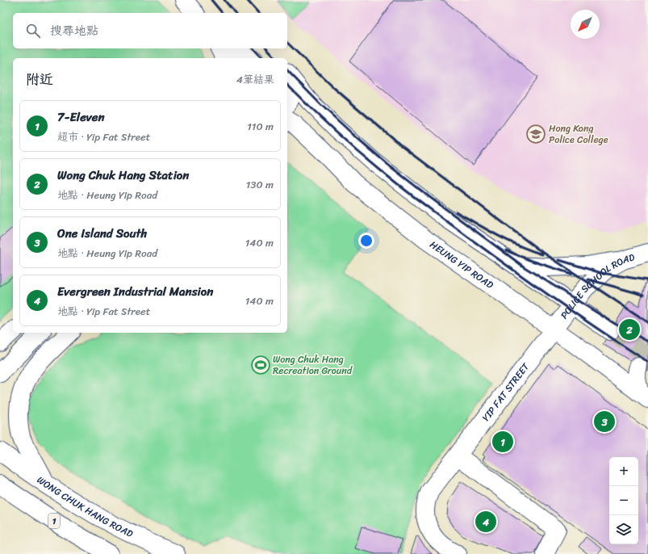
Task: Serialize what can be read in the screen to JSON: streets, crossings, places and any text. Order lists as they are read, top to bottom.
{
  "streets": {
    "main road": [
      "HEUNG YIP ROAD",
      "POLICE SCHOOL ROAD",
      "YIP FAT STREET",
      "WONG CHUK HANG ROAD",
      "1"
    ]
  },
  "crossings": [
    ["HEUNG YIP ROAD", "POLICE SCHOOL ROAD"],
    ["HEUNG YIP ROAD", "YIP FAT STREET"],
    ["POLICE SCHOOL ROAD", "YIP FAT STREET"]
  ],
  "places": {
    "school or university": ["Hong Kong Police College"],
    "sports": ["Wong Chuk Hang Recreation Ground"]
  },
  "north": "bottom left",
  "page": {
    "search": "搜尋地點",
    "heading": ["附近", "4筆結果"],
    "list": [
      {
        "mark": "1",
        "name": "7-Eleven",
        "note": "超市 · Yip Fat Street",
        "value": "110 m"
      },
      {
        "mark": "2",
        "name": "Wong Chuk Hang Station",
        "note": "地點 · Heung Yip Road",
        "value": "130 m"
      },
      {
        "mark": "3",
        "name": "One Island South",
        "note": "地點 · Heung Yip Road",
        "value": "140 m"
      },
      {
        "mark": "4",
        "name": "Evergreen Industrial Mansion",
        "note": "地點 · Yip Fat Street",
        "value": "140 m"
      }
    ],
    "pins": [
      "2",
      "3",
      "1",
      "4"
    ],
    "map_buttons": ["+", "−"]
  }
}
